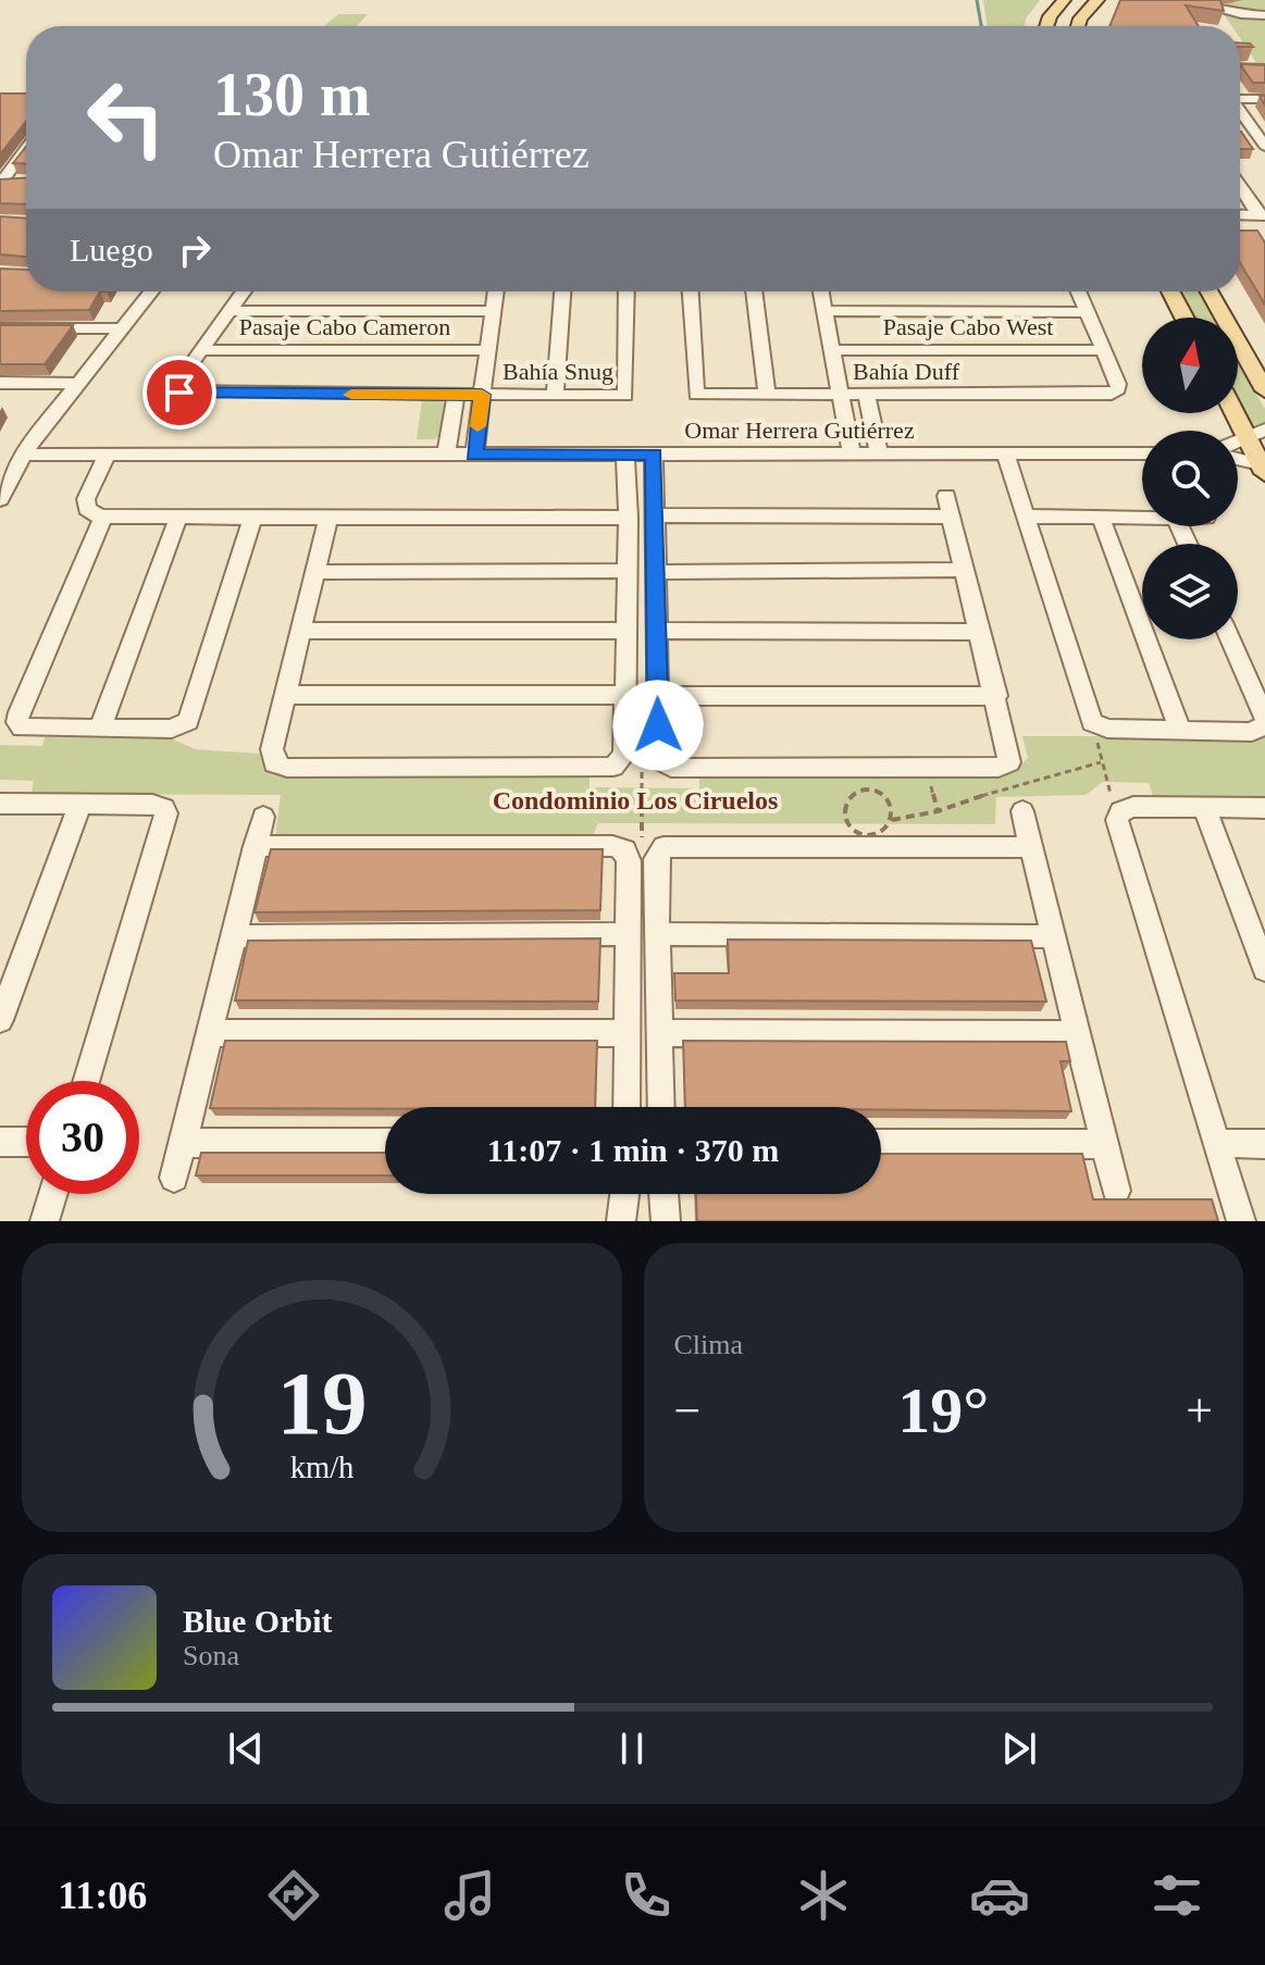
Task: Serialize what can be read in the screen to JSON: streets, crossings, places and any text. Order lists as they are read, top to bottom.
{
  "streets": {
    "street": [
      "Pasaje Cabo Cameron",
      "Pasaje Cabo West",
      "Bahía Snug",
      "Bahía Duff",
      "Omar Herrera Gutiérrez"
    ]
  },
  "crossings": [
    ["Pasaje Cabo Cameron", "Bahía Snug"],
    ["Pasaje Cabo West", "Bahía Duff"]
  ],
  "districts": ["Condominio Los Ciruelos"],
  "north": "top",
  "page": {
    "turn": ["130 m", "Omar Herrera Gutiérrez"],
    "then": "Luego",
    "limit": "30",
    "trip": "11:07 · 1 min · 370 m",
    "tile": "Clima",
    "heat": ["−", "19°", "+"],
    "song": ["Blue Orbit", "Sona"],
    "tabs": "11:06",
    "gauge": ["19", "km/h"]
  }
}
